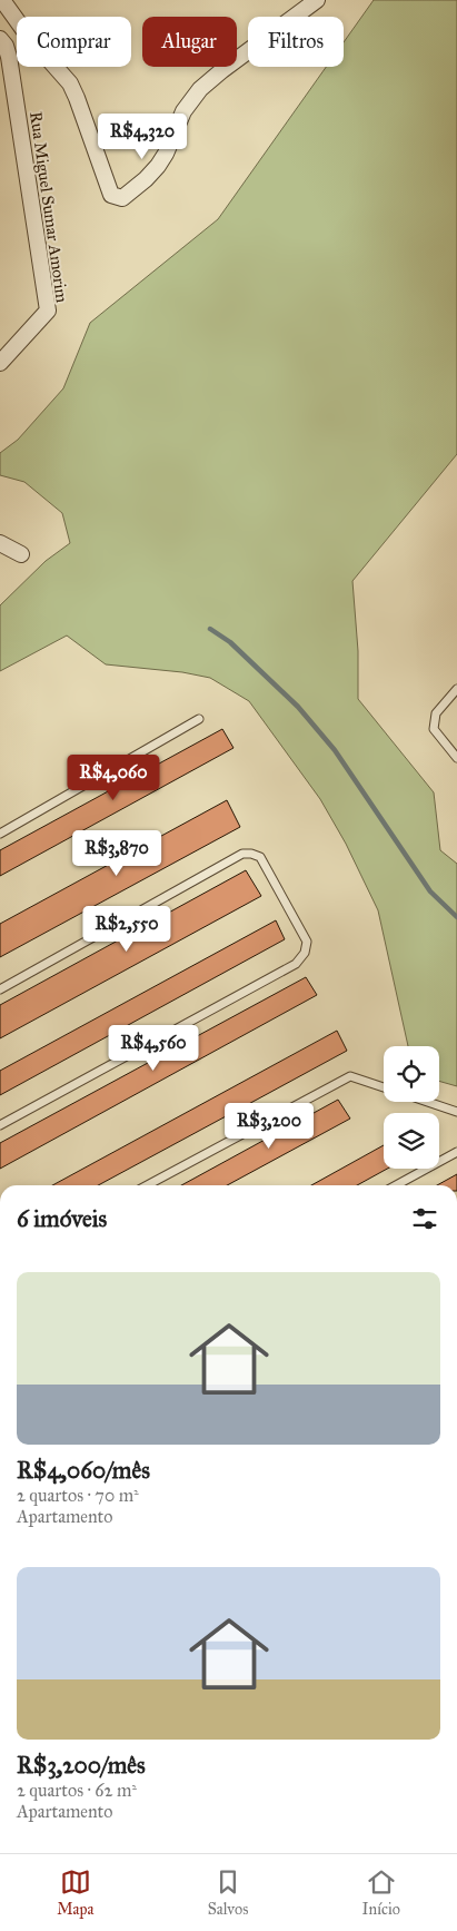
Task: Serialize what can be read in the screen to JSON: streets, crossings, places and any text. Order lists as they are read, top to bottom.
{
  "streets": {
    "street": ["Rua Miguel Sumar Amorim"]
  },
  "page": {
    "chip": ["Comprar", "Alugar", "Filtros"],
    "price": [
      "R$4,320",
      "R$4,060",
      "R$3,870",
      "R$2,550",
      "R$4,560",
      "R$3,200"
    ],
    "heading": "6 imóveis",
    "list": [
      {
        "name": "R$4,060/mês",
        "note": "2 quartos · 70 m² · Apartamento"
      },
      {
        "name": "R$3,200/mês",
        "note": "2 quartos · 62 m² · Apartamento"
      }
    ],
    "tabs": ["Mapa", "Salvos", "Início"]
  }
}
